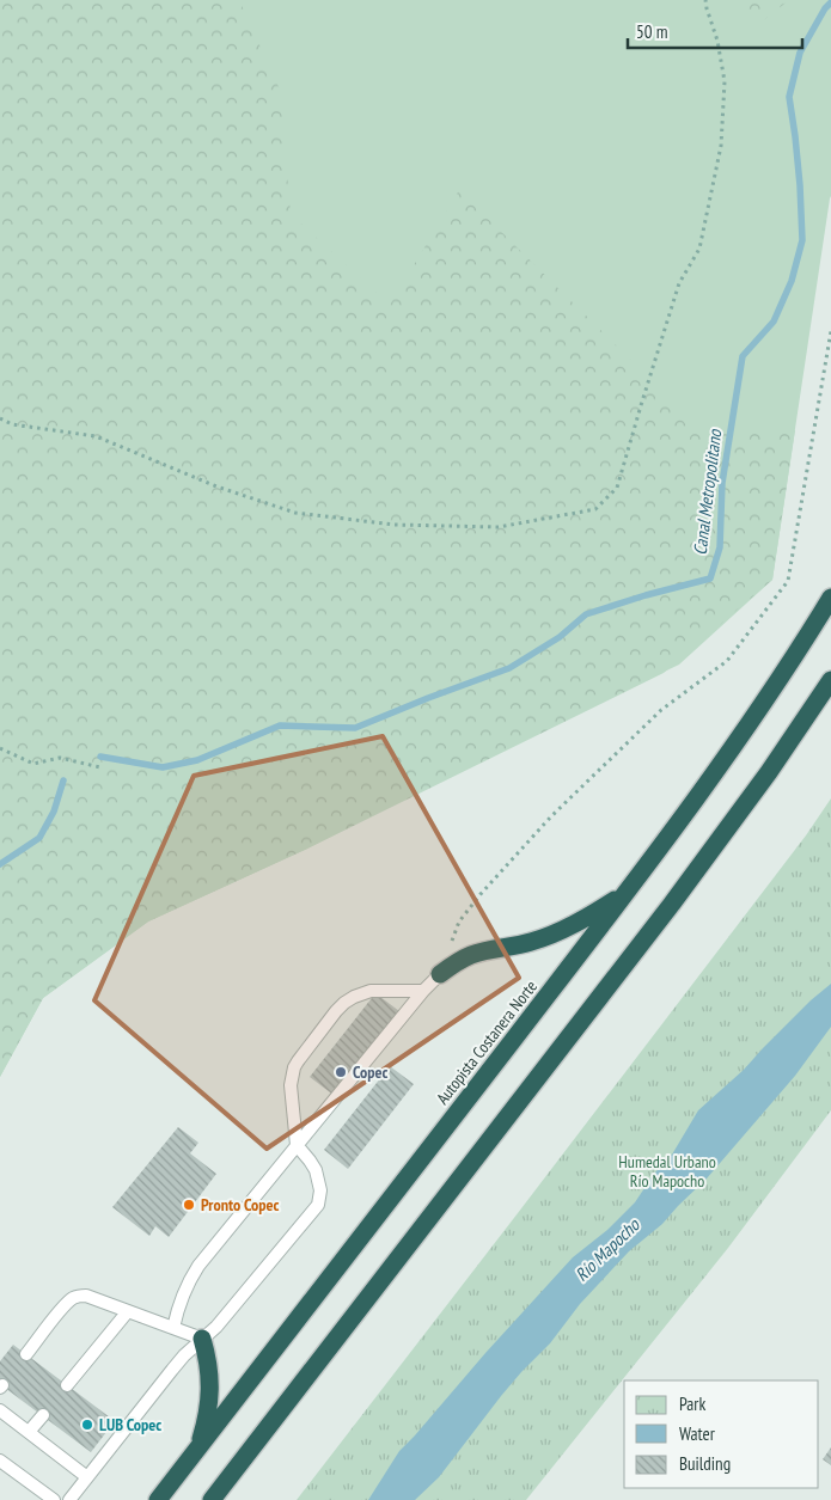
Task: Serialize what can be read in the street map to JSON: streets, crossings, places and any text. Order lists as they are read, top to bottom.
{
  "streets": {
    "highway": ["Autopista Costanera Norte"]
  },
  "water": ["Canal Metropolitano", "Río Mapocho"],
  "parks": ["Humedal Urbano Río Mapocho"],
  "places": ["Copec", "Pronto Copec", "LUB Copec"],
  "legend": ["Park", "Water", "Building"],
  "scale_bar": "50 m"
}
